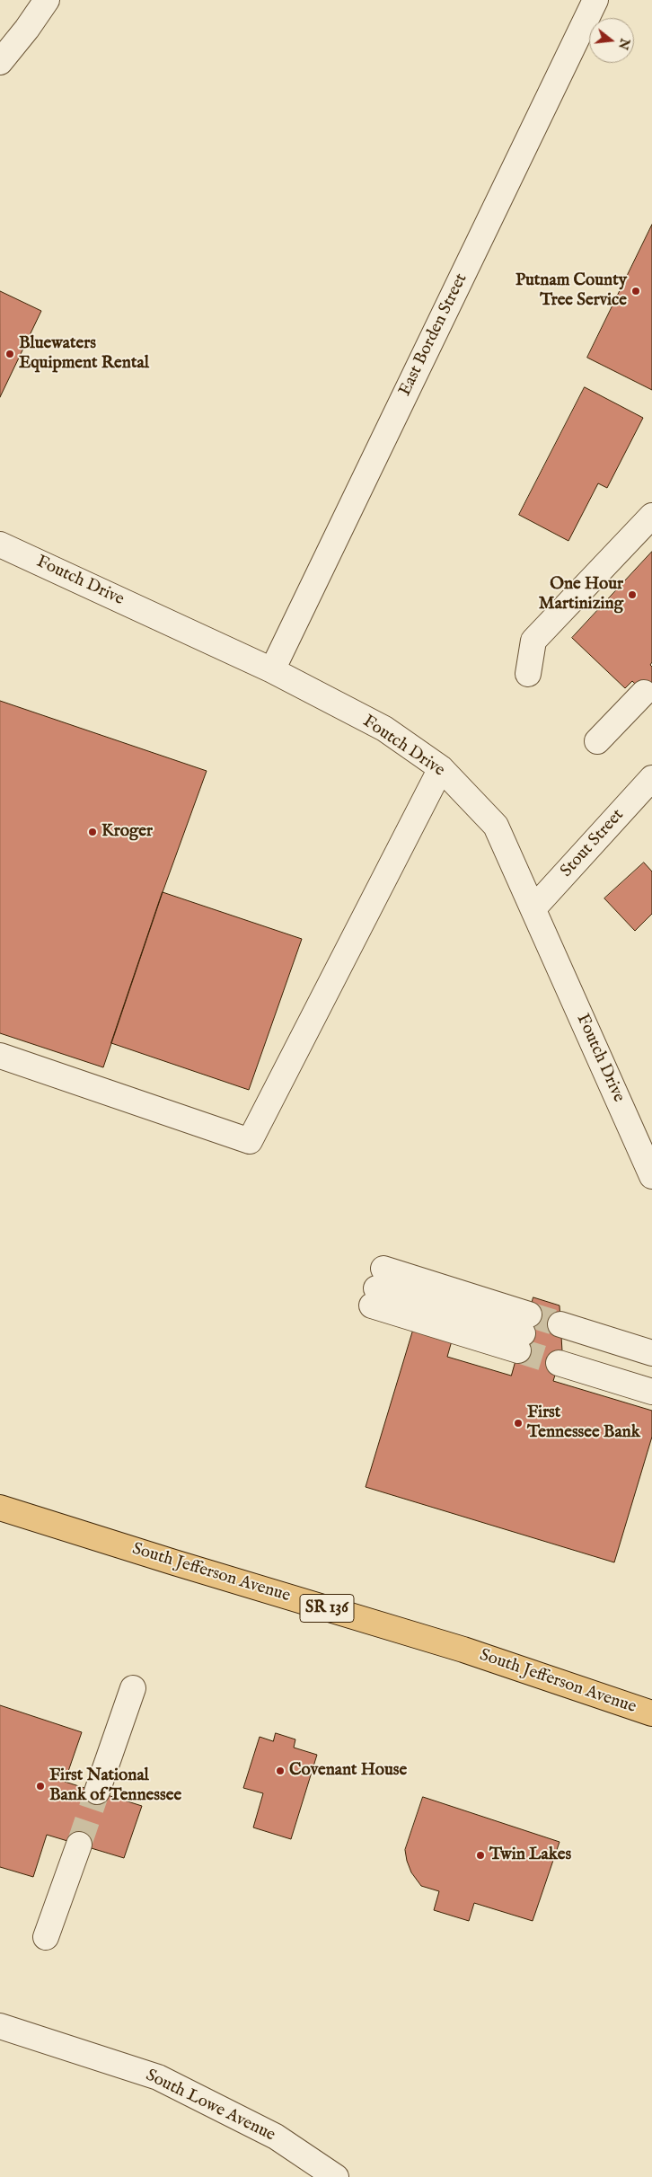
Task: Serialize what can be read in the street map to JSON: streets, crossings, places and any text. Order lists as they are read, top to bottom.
{
  "streets": {
    "main road": ["South Jefferson Avenue", "SR 136"],
    "street": [
      "East Borden Street",
      "Foutch Drive",
      "Stout Street",
      "South Lowe Avenue"
    ]
  },
  "crossings": [
    ["East Borden Street", "Foutch Drive"],
    ["Foutch Drive", "Stout Street"]
  ],
  "places": [
    "Putnam County Tree Service",
    "Bluewaters Equipment Rental",
    "One Hour Martinizing",
    "Kroger",
    "First Tennessee Bank",
    "Covenant House",
    "First National Bank of Tennessee",
    "Twin Lakes"
  ],
  "north": "right"
}
